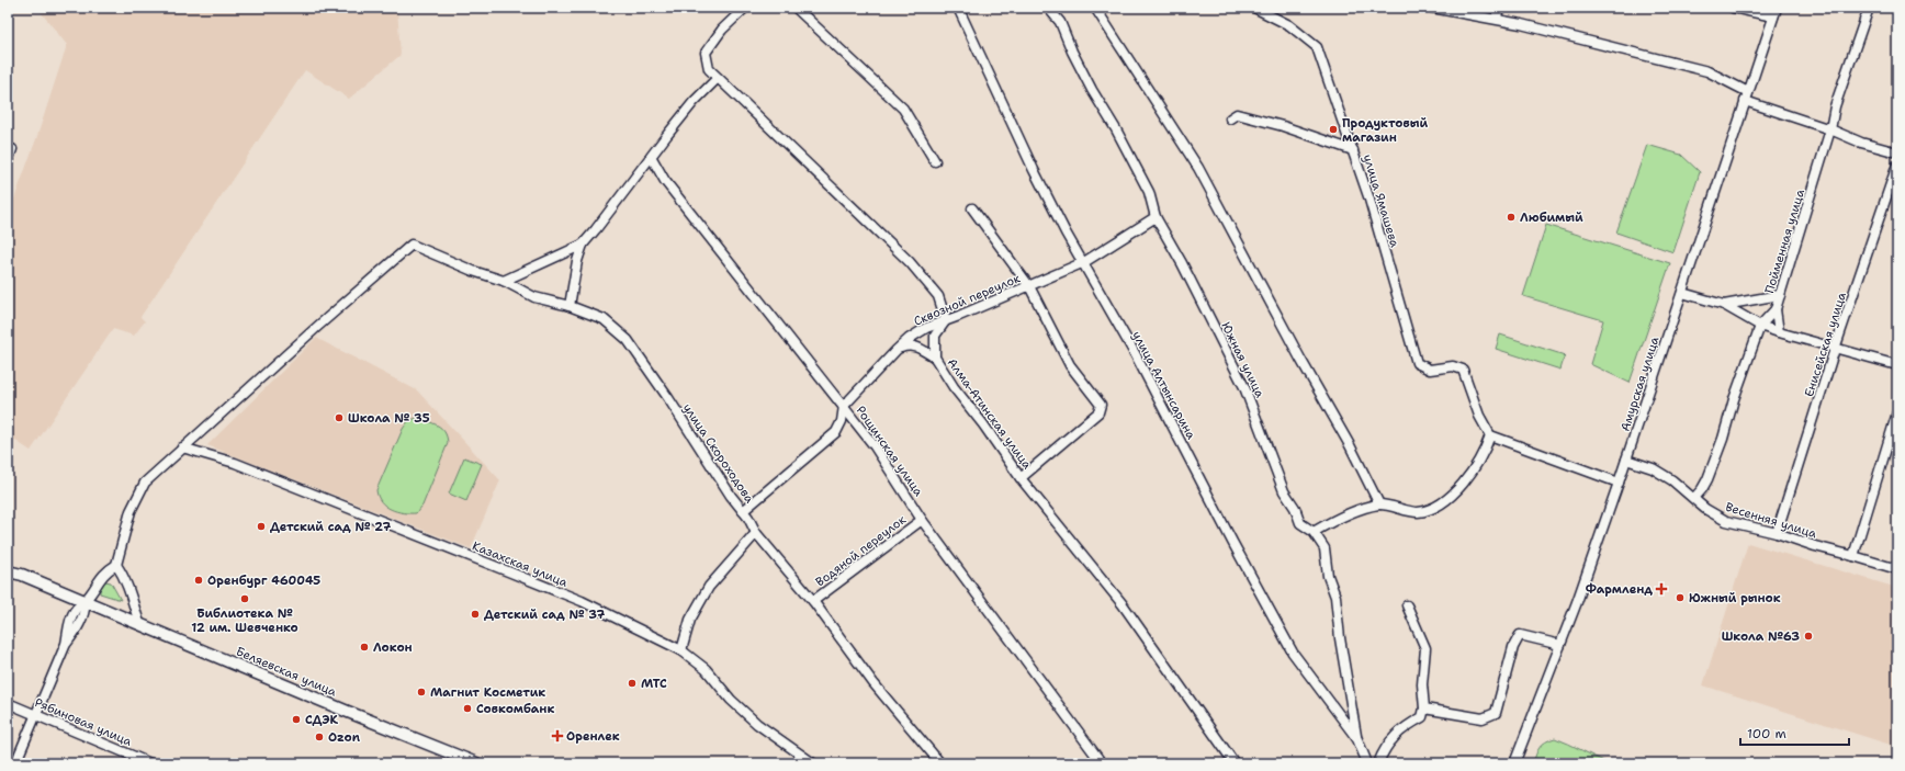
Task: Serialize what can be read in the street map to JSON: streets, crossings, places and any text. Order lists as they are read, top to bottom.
{
  "streets": {
    "main road": ["Беляевская улица"],
    "street": [
      "улица Ямашева",
      "Пойменная улица",
      "Сквозной переулок",
      "Енисейская улица",
      "Южная улица",
      "Амурская улица",
      "улица Алтынсарина",
      "Алма-Атинская улица",
      "Рощинская улица",
      "улица Скороходова",
      "Весенняя улица",
      "Водяной переулок",
      "Казахская улица",
      "Рябиновая улица"
    ]
  },
  "crossings": [
    ["Пойменная улица", "Весенняя улица"],
    ["Сквозной переулок", "Южная улица"],
    ["Сквозной переулок", "улица Алтынсарина"],
    ["Сквозной переулок", "Алма-Атинская улица"],
    ["Сквозной переулок", "Рощинская улица"],
    ["Енисейская улица", "Весенняя улица"],
    ["Южная улица", "улица Алтынсарина"],
    ["Амурская улица", "Весенняя улица"],
    ["Рощинская улица", "Водяной переулок"],
    ["улица Скороходова", "Водяной переулок"],
    ["улица Скороходова", "Казахская улица"]
  ],
  "places": {
    "other": [
      "Продуктовый магазин",
      "Любимый",
      "Школа № 35",
      "Детский сад № 27",
      "Оренбург 460045",
      "Южный рынок",
      "Библиотека № 12 им. Шевченко",
      "Детский сад № 37",
      "Школа №63",
      "Локон",
      "МТС",
      "Магнит Косметик",
      "Совкомбанк",
      "СДЭК",
      "Ozon"
    ],
    "health": ["Фармленд", "Оренлек"]
  },
  "scale_bar": "100 m"
}
